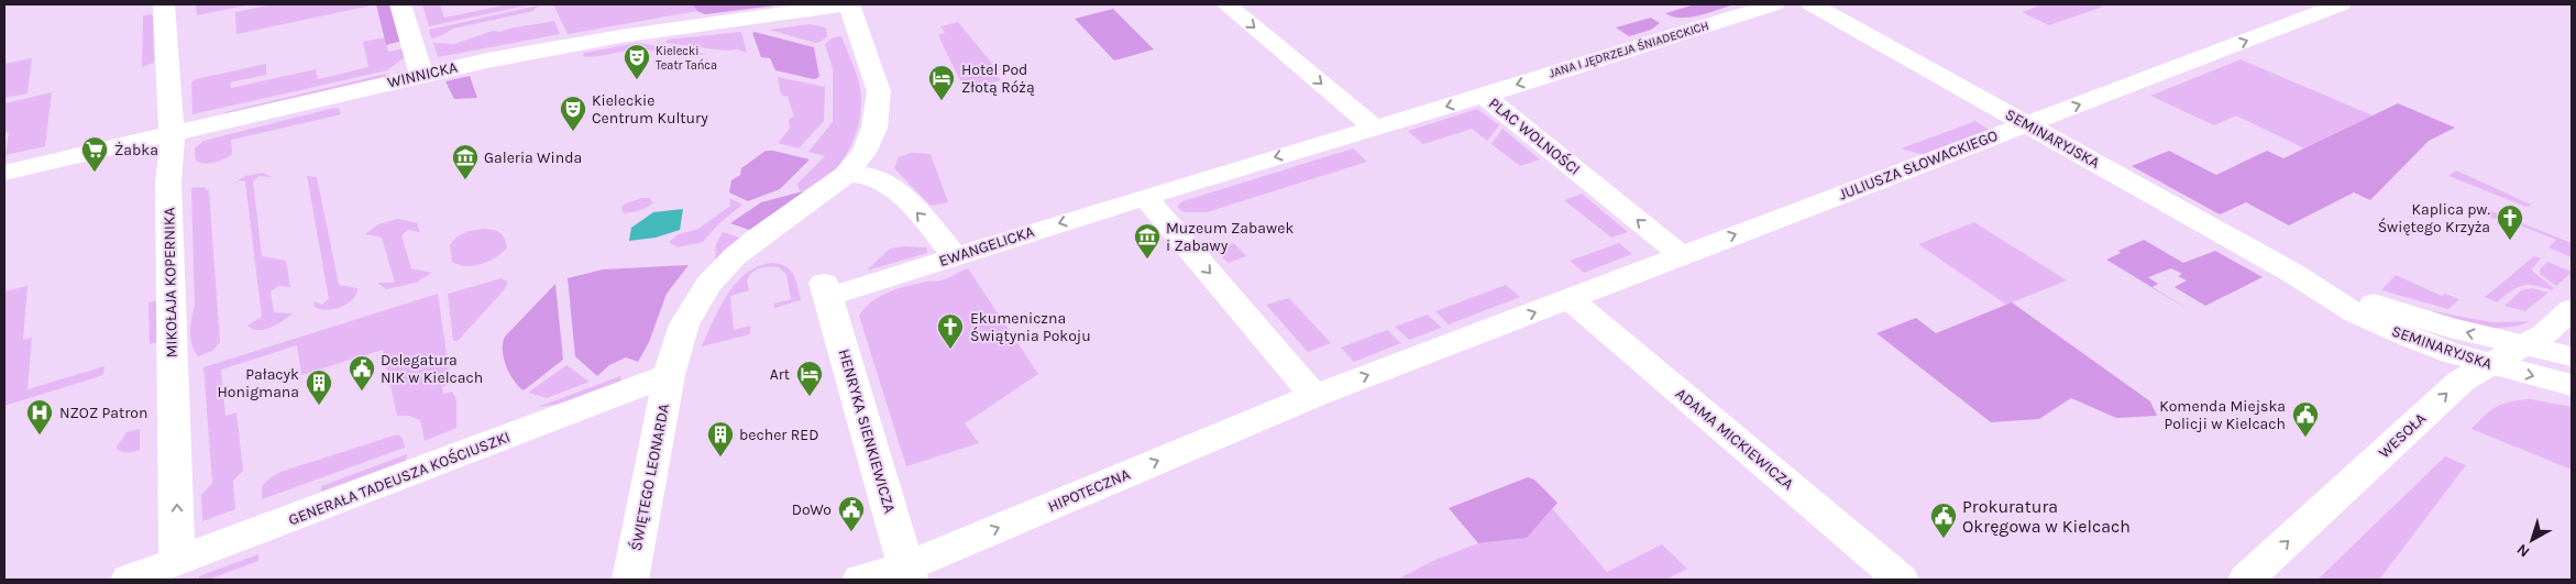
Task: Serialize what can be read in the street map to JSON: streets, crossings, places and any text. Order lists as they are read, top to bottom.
{
  "streets": {
    "street": [
      "JANA I JĘDRZEJA ŚNIADECKICH",
      "WINNICKA",
      "PLAC WOLNOŚCI",
      "SEMINARYJSKA",
      "JULIUSZA SŁOWACKIEGO",
      "EWANGELICKA",
      "MIKOŁAJA KOPERNIKA",
      "HENRYKA SIENKIEWICZA",
      "WESOŁA",
      "ADAMA MICKIEWICZA",
      "ŚWIĘTEGO LEONARDA",
      "GENERAŁA TADEUSZA KOŚCIUSZKI",
      "HIPOTECZNA"
    ]
  },
  "crossings": [
    ["JANA I JĘDRZEJA ŚNIADECKICH", "PLAC WOLNOŚCI"],
    ["WINNICKA", "MIKOŁAJA KOPERNIKA"],
    ["WINNICKA", "ŚWIĘTEGO LEONARDA"],
    ["PLAC WOLNOŚCI", "JULIUSZA SŁOWACKIEGO"],
    ["PLAC WOLNOŚCI", "EWANGELICKA"],
    ["SEMINARYJSKA", "JULIUSZA SŁOWACKIEGO"],
    ["SEMINARYJSKA", "WESOŁA"],
    ["EWANGELICKA", "HENRYKA SIENKIEWICZA"],
    ["MIKOŁAJA KOPERNIKA", "GENERAŁA TADEUSZA KOŚCIUSZKI"],
    ["HENRYKA SIENKIEWICZA", "HIPOTECZNA"],
    ["ŚWIĘTEGO LEONARDA", "GENERAŁA TADEUSZA KOŚCIUSZKI"]
  ],
  "one_way": [
    "PLAC WOLNOŚCI",
    "JULIUSZA SŁOWACKIEGO",
    "EWANGELICKA",
    "MIKOŁAJA KOPERNIKA",
    "WESOŁA",
    "HIPOTECZNA"
  ],
  "places": {
    "theatre": ["Kielecki Teatr Tańca", "Kieleckie Centrum Kultury"],
    "hotel": ["Hotel Pod Złotą Różą", "Art"],
    "supermarket": ["Żabka"],
    "museum": ["Galeria Winda", "Muzeum Zabawek i Zabawy"],
    "church": ["Kaplica pw. Świętego Krzyża", "Ekumeniczna Świątynia Pokoju"],
    "public building": [
      "Delegatura NIK w Kielcach",
      "Komenda Miejska Policji w Kielcach",
      "DoWo",
      "Prokuratura Okręgowa w Kielcach"
    ],
    "building": ["Pałacyk Honigmana", "becher RED"],
    "hospital": ["NZOZ Patron"]
  },
  "north": "bottom left"
}
